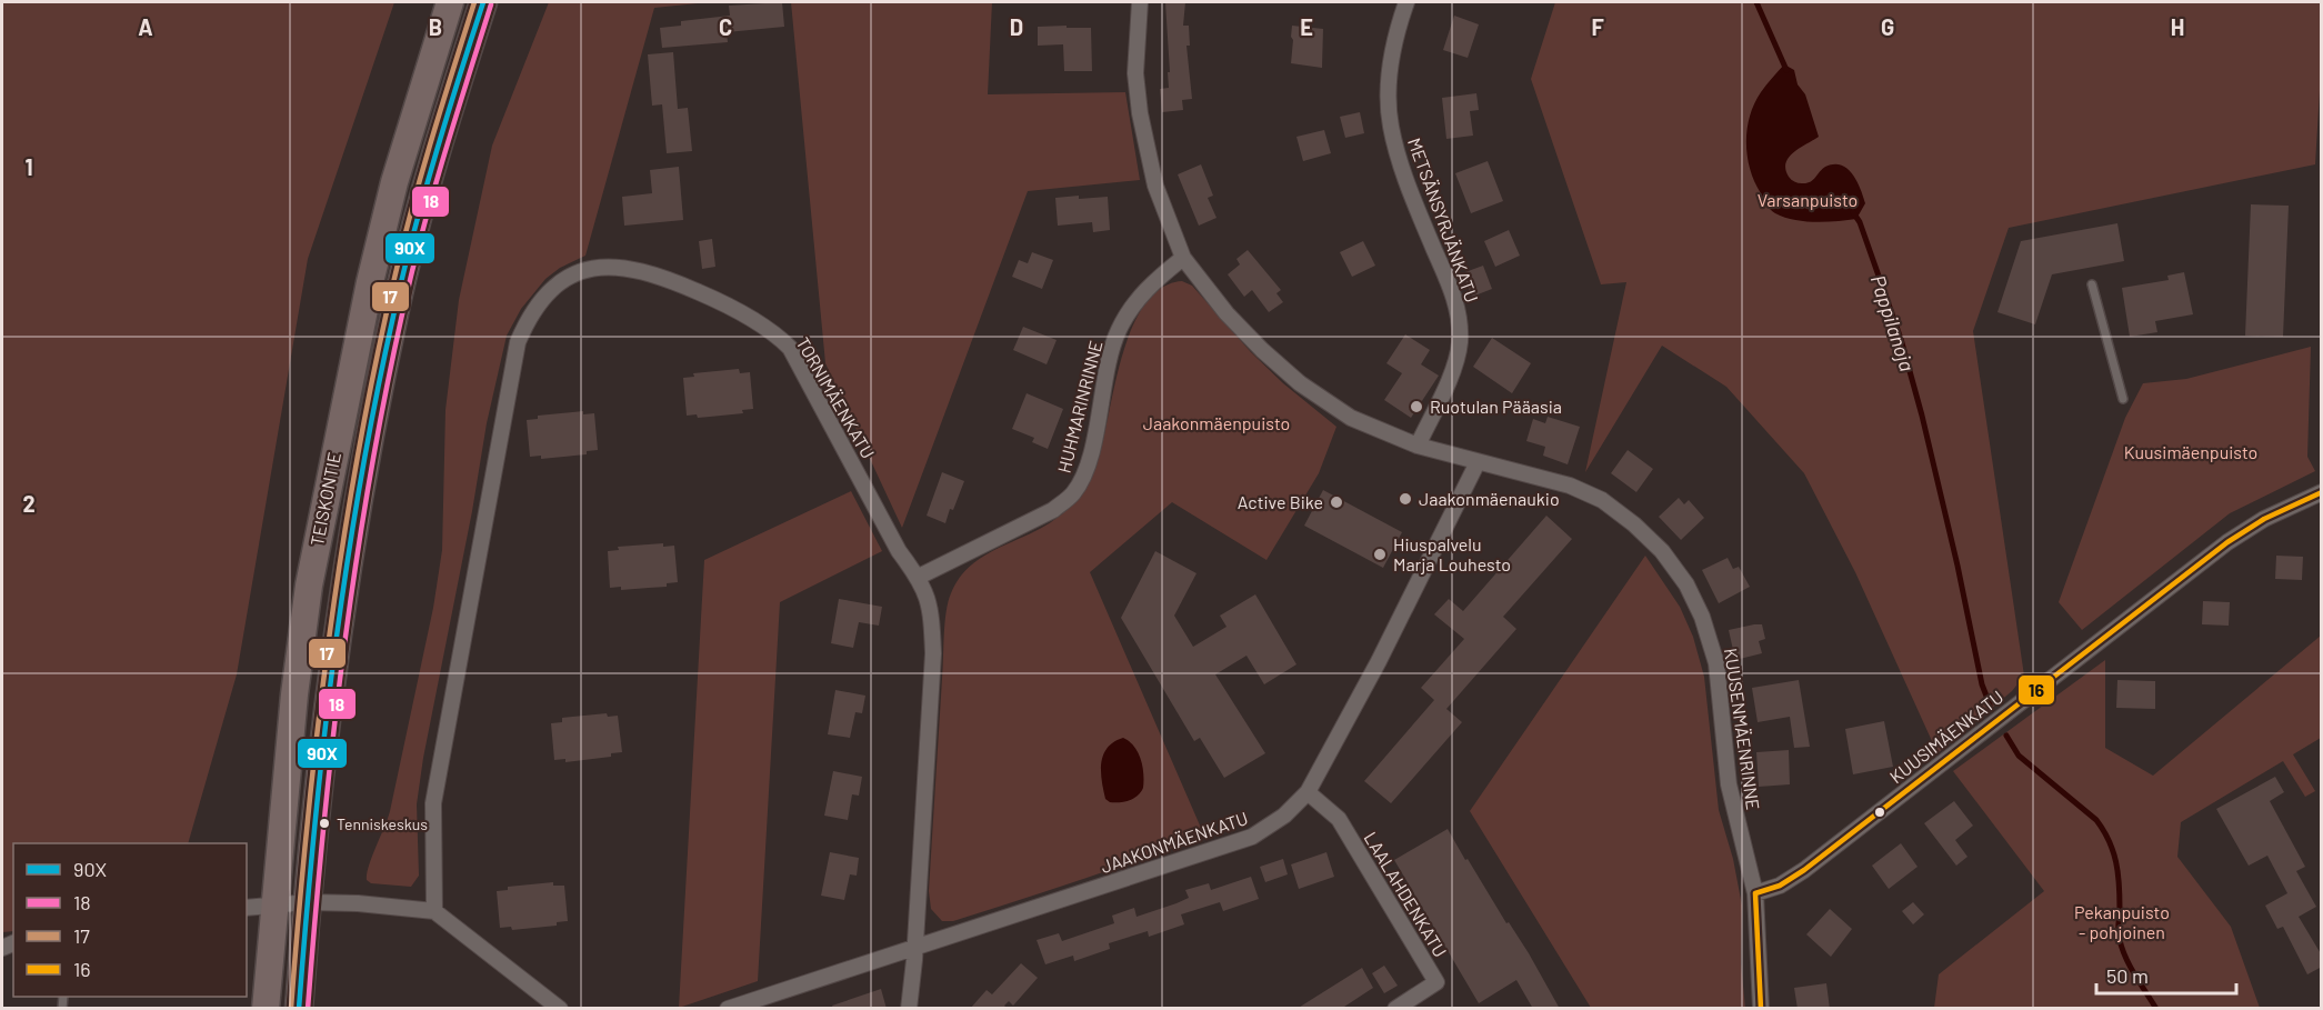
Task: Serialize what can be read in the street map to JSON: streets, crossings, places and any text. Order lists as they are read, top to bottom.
{
  "streets": {
    "highway": ["TEISKONTIE"],
    "street": [
      "METSÄNSYRJÄNKATU",
      "TORNIMÄENKATU",
      "HUHMARINRINNE",
      "KUUSENMÄENRINNE",
      "KUUSIMÄENKATU",
      "JAAKONMÄENKATU",
      "LAALAHDENKATU"
    ]
  },
  "crossings": [
    ["METSÄNSYRJÄNKATU", "KUUSENMÄENRINNE"],
    ["TORNIMÄENKATU", "HUHMARINRINNE"],
    ["TORNIMÄENKATU", "JAAKONMÄENKATU"],
    ["HUHMARINRINNE", "KUUSENMÄENRINNE"],
    ["KUUSENMÄENRINNE", "KUUSIMÄENKATU"],
    ["KUUSENMÄENRINNE", "JAAKONMÄENKATU"],
    ["JAAKONMÄENKATU", "LAALAHDENKATU"]
  ],
  "water": ["Pappilanoja"],
  "parks": [
    "Varsanpuisto",
    "Jaakonmäenpuisto",
    "Kuusimäenpuisto",
    "Pekanpuisto - pohjoinen"
  ],
  "places": [
    "Ruotulan Pääasia",
    "Jaakonmäenaukio",
    "Active Bike",
    "Hiuspalvelu Marja Louhesto",
    "Tenniskeskus"
  ],
  "lines": [
    "transit line 90X",
    "transit line 17",
    "transit line 18",
    "transit line 16"
  ],
  "legend": [
    "90X",
    "18",
    "17",
    "16"
  ],
  "scale_bar": "50 m",
  "grid": {
    "columns": [
      "A",
      "B",
      "C",
      "D",
      "E",
      "F",
      "G",
      "H"
    ],
    "rows": ["1", "2"]
  }
}
